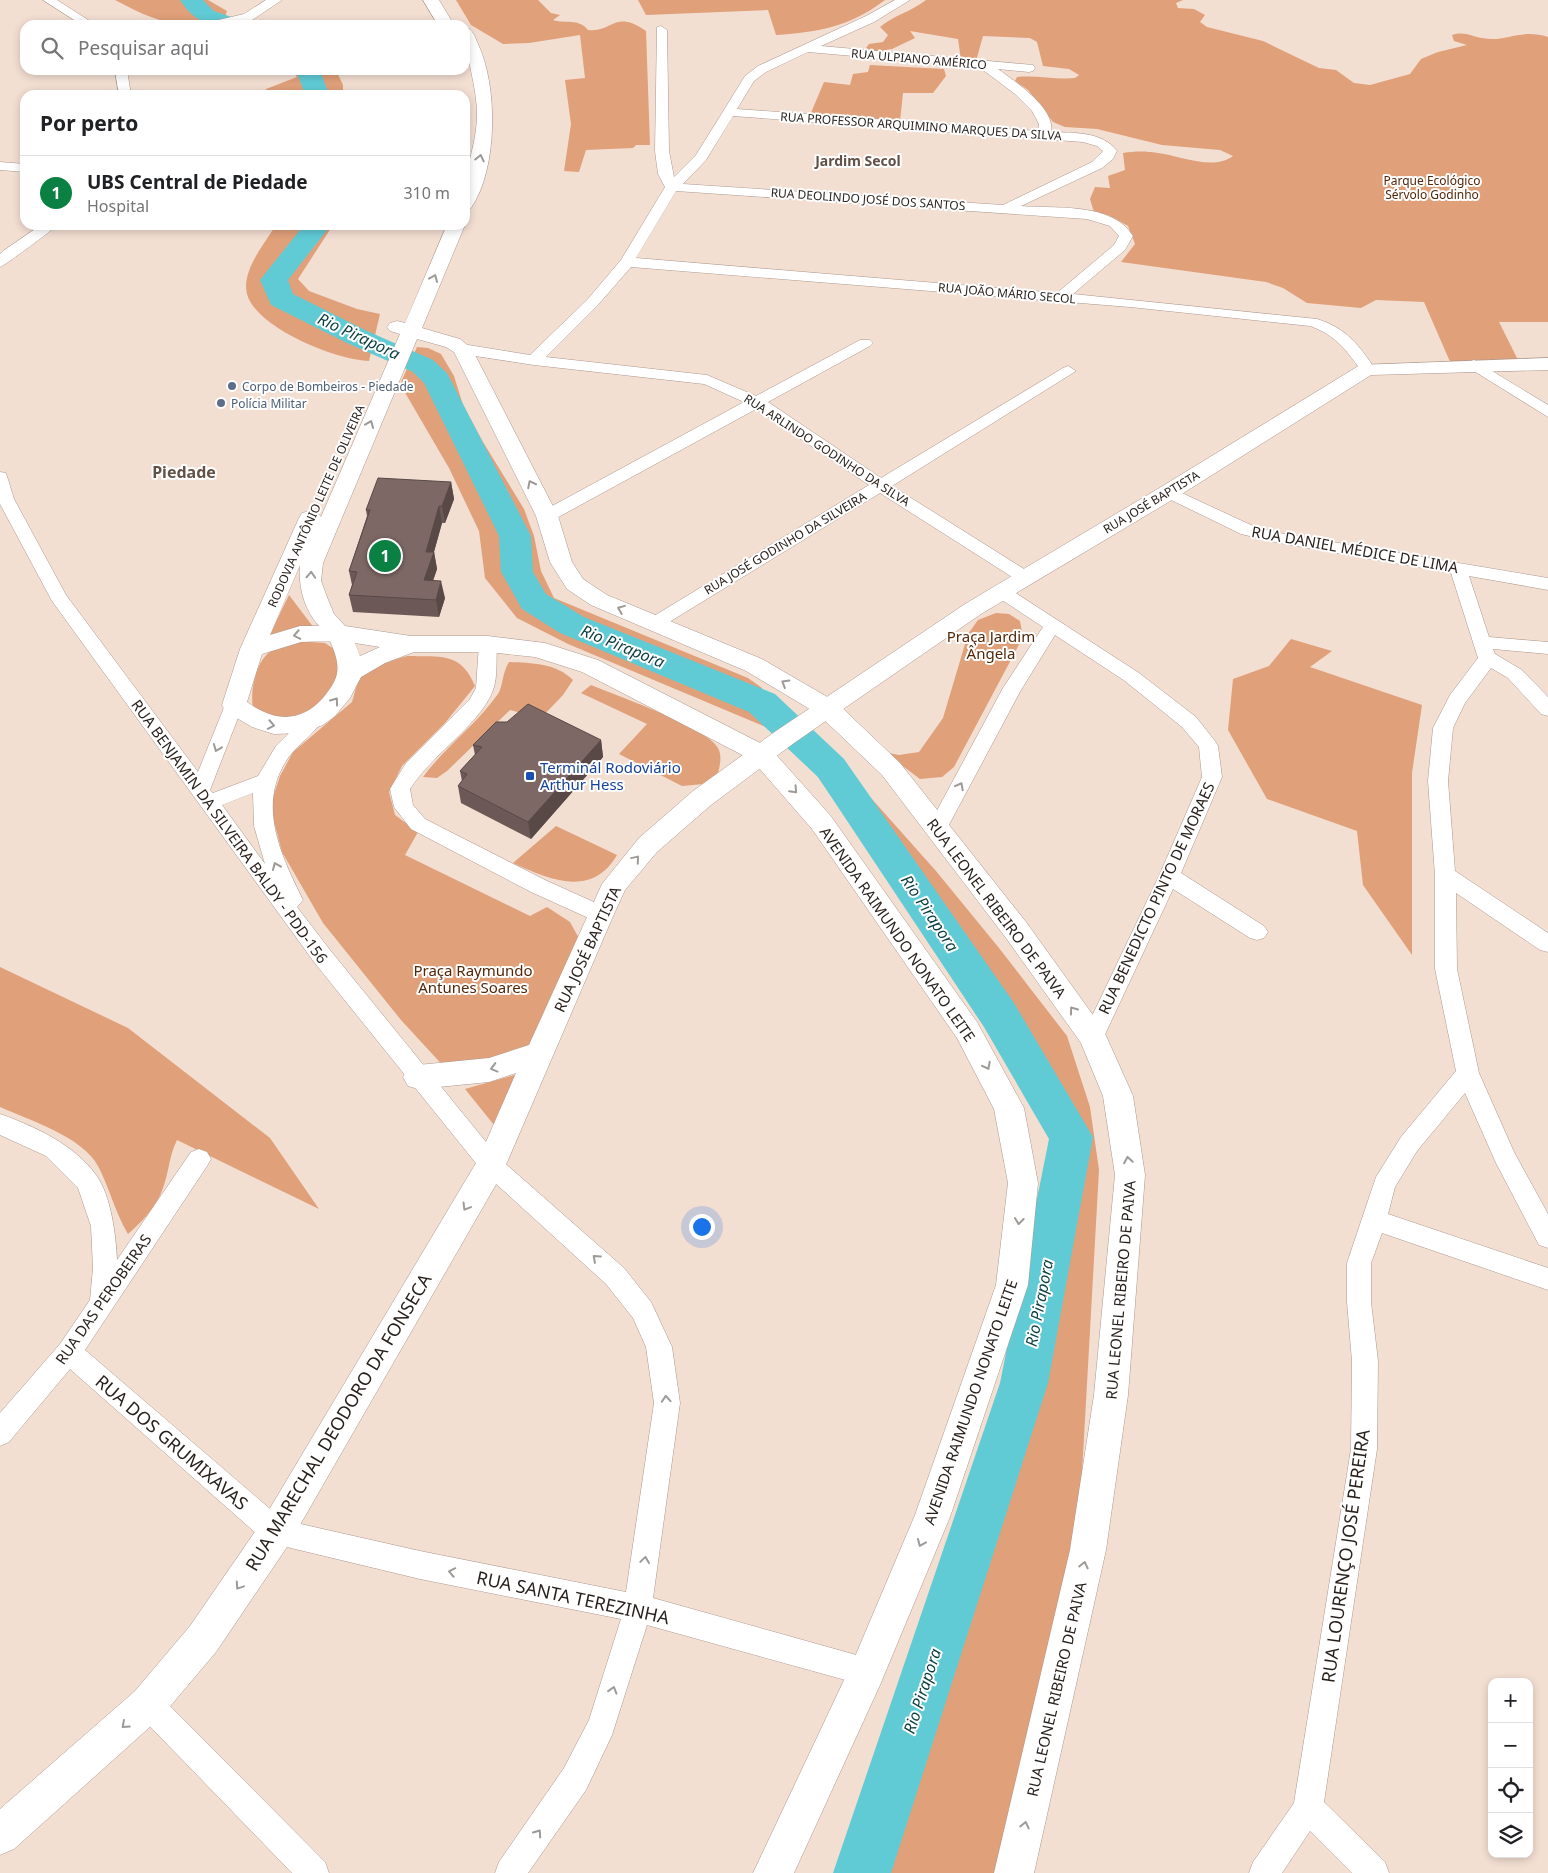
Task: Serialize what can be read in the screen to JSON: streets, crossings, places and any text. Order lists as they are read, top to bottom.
{
  "streets": {
    "main road": [
      "RUA JOSÉ BAPTISTA",
      "RODOVIA ANTÔNIO LEITE DE OLIVEIRA",
      "RUA LEONEL RIBEIRO DE PAIVA",
      "AVENIDA RAIMUNDO NONATO LEITE",
      "RUA MARECHAL DEODORO DA FONSECA"
    ],
    "street": [
      "RUA ULPIANO AMÉRICO",
      "RUA PROFESSOR ARQUIMINO MARQUES DA SILVA",
      "RUA DEOLINDO JOSÉ DOS SANTOS",
      "RUA JOÃO MÁRIO SECOL",
      "RUA ARLINDO GODINHO DA SILVA",
      "RUA JOSÉ GODINHO DA SILVEIRA",
      "RUA DANIEL MÉDICE DE LIMA",
      "RUA BENJAMIN DA SILVEIRA BALDY - PDD-156",
      "RUA BENEDICTO PINTO DE MORAES",
      "RUA DAS PEROBEIRAS",
      "RUA DOS GRUMIXAVAS",
      "RUA LOURENÇO JOSÉ PEREIRA",
      "RUA SANTA TEREZINHA"
    ]
  },
  "crossings": [
    ["RUA DEOLINDO JOSÉ DOS SANTOS", "RUA JOÃO MÁRIO SECOL"],
    ["RUA JOÃO MÁRIO SECOL", "RUA JOSÉ BAPTISTA"],
    ["RUA ARLINDO GODINHO DA SILVA", "RUA JOSÉ BAPTISTA"],
    ["RUA ARLINDO GODINHO DA SILVA", "RUA JOSÉ GODINHO DA SILVEIRA"],
    ["RUA ARLINDO GODINHO DA SILVA", "RUA LEONEL RIBEIRO DE PAIVA"],
    ["RUA JOSÉ BAPTISTA", "RUA DANIEL MÉDICE DE LIMA"],
    ["RUA JOSÉ BAPTISTA", "RUA BENJAMIN DA SILVEIRA BALDY - PDD-156"],
    ["RUA JOSÉ BAPTISTA", "RUA BENEDICTO PINTO DE MORAES"],
    ["RUA JOSÉ BAPTISTA", "RUA LEONEL RIBEIRO DE PAIVA"],
    ["RUA JOSÉ BAPTISTA", "AVENIDA RAIMUNDO NONATO LEITE"],
    ["RUA JOSÉ BAPTISTA", "RUA MARECHAL DEODORO DA FONSECA"],
    ["RODOVIA ANTÔNIO LEITE DE OLIVEIRA", "RUA BENJAMIN DA SILVEIRA BALDY - PDD-156"],
    ["RODOVIA ANTÔNIO LEITE DE OLIVEIRA", "AVENIDA RAIMUNDO NONATO LEITE"],
    ["RUA JOSÉ GODINHO DA SILVEIRA", "RUA LEONEL RIBEIRO DE PAIVA"],
    ["RUA BENJAMIN DA SILVEIRA BALDY - PDD-156", "RUA MARECHAL DEODORO DA FONSECA"],
    ["RUA BENJAMIN DA SILVEIRA BALDY - PDD-156", "RUA SANTA TEREZINHA"],
    ["RUA BENEDICTO PINTO DE MORAES", "RUA LEONEL RIBEIRO DE PAIVA"],
    ["AVENIDA RAIMUNDO NONATO LEITE", "RUA SANTA TEREZINHA"],
    ["RUA DAS PEROBEIRAS", "RUA DOS GRUMIXAVAS"],
    ["RUA MARECHAL DEODORO DA FONSECA", "RUA DOS GRUMIXAVAS"],
    ["RUA MARECHAL DEODORO DA FONSECA", "RUA SANTA TEREZINHA"],
    ["RUA DOS GRUMIXAVAS", "RUA SANTA TEREZINHA"]
  ],
  "one_way": [
    "RUA BENJAMIN DA SILVEIRA BALDY - PDD-156",
    "RUA LEONEL RIBEIRO DE PAIVA",
    "AVENIDA RAIMUNDO NONATO LEITE",
    "RUA MARECHAL DEODORO DA FONSECA",
    "RUA SANTA TEREZINHA"
  ],
  "districts": ["Jardim Secol", "Piedade"],
  "water": ["Rio Pirapora"],
  "parks": ["Parque Ecológico Sérvolo Godinho", "Praça Jardim Ângela", "Praça Raymundo Antunes Soares"],
  "places": {
    "other": ["Corpo de Bombeiros - Piedade", "Polícia Militar"],
    "transit": ["Terminál Rodoviário Arthur Hess"]
  },
  "page": {
    "search": "Pesquisar aqui",
    "heading": "Por perto",
    "list": [
      {
        "mark": "1",
        "name": "UBS Central de Piedade",
        "note": "Hospital",
        "value": "310 m"
      }
    ],
    "pins": "1",
    "map_buttons": ["+", "−"]
  }
}
